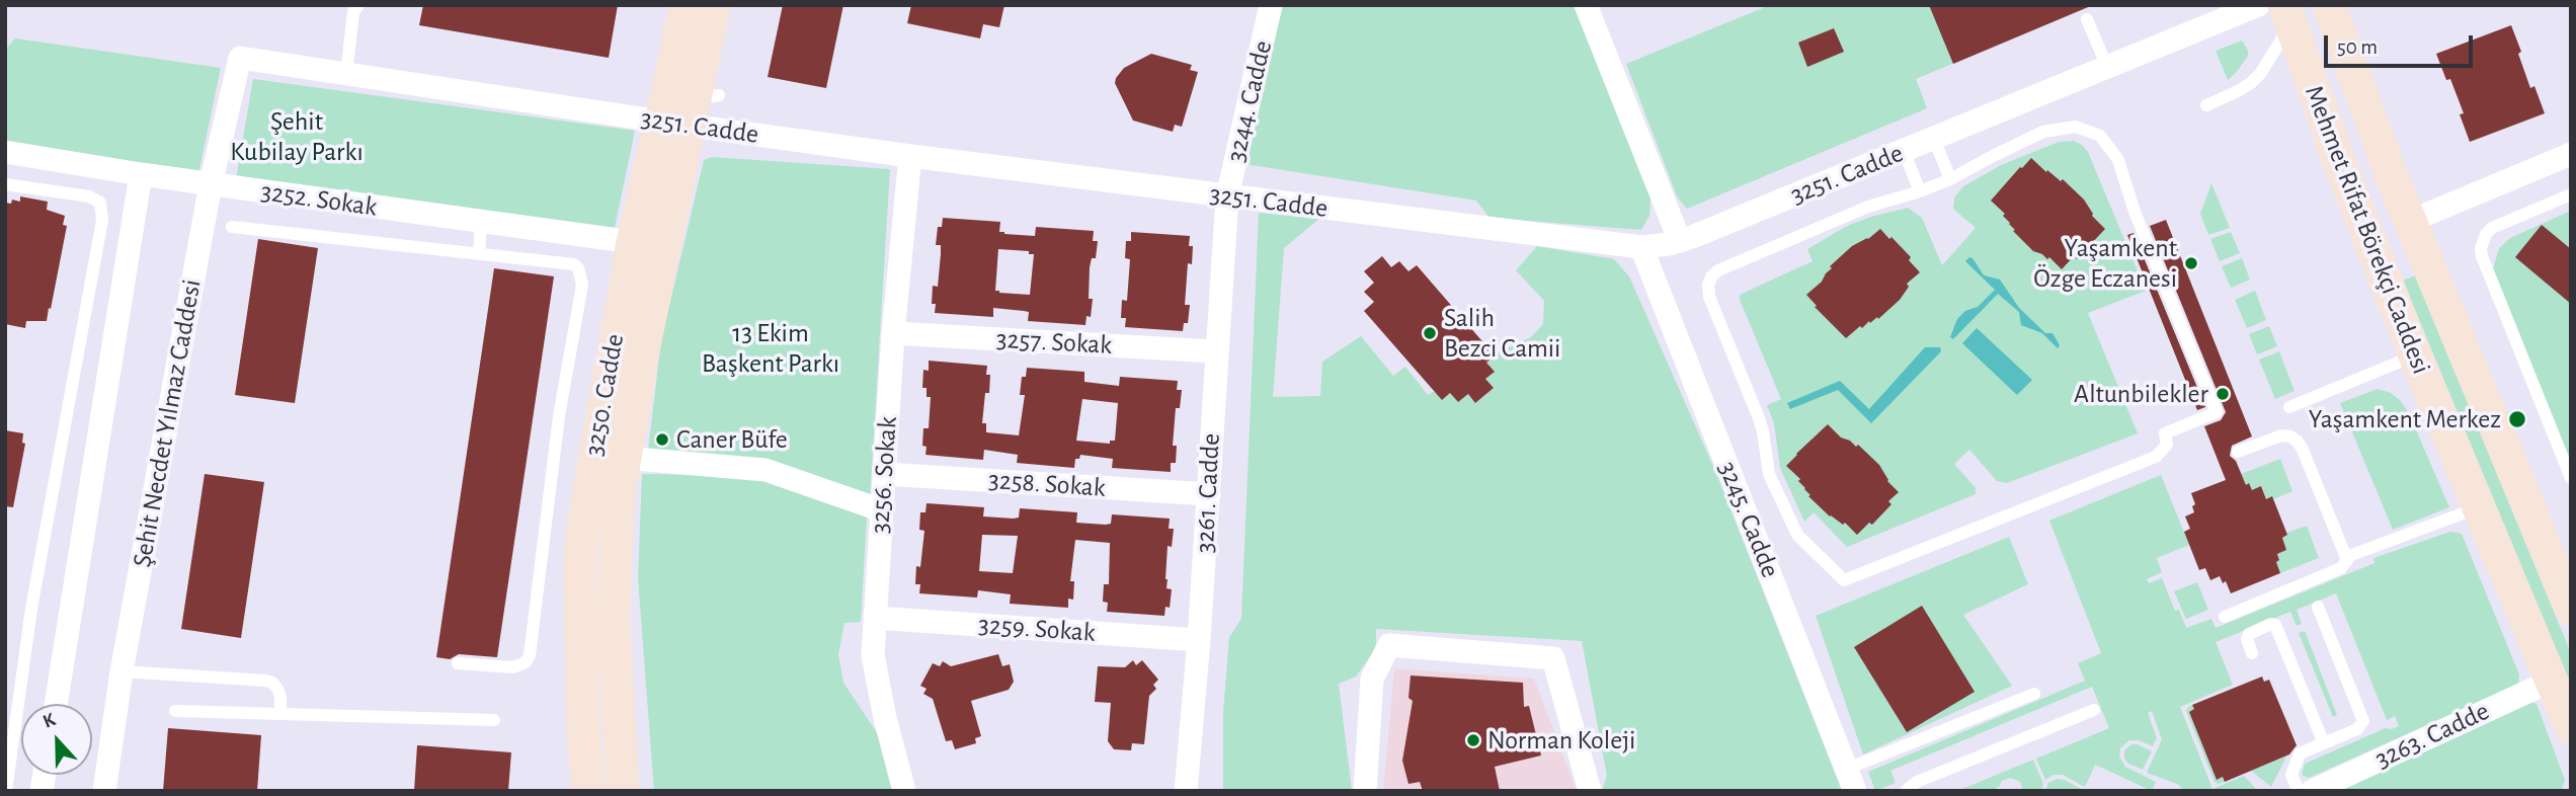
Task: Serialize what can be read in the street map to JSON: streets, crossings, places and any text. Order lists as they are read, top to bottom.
{
  "streets": {
    "street": [
      "3244. Cadde",
      "3251. Cadde",
      "3252. Sokak",
      "Mehmet Rifat Börekçi Caddesi",
      "3257. Sokak",
      "3250. Cadde",
      "Şehit Necdet Yılmaz Caddesi",
      "3256. Sokak",
      "3258. Sokak",
      "3261. Cadde",
      "3245. Cadde",
      "3259. Sokak",
      "3263. Cadde"
    ]
  },
  "crossings": [
    ["3244. Cadde", "3251. Cadde"],
    ["3244. Cadde", "3261. Cadde"],
    ["3251. Cadde", "3250. Cadde"],
    ["3251. Cadde", "Şehit Necdet Yılmaz Caddesi"],
    ["3251. Cadde", "3256. Sokak"],
    ["3251. Cadde", "3261. Cadde"],
    ["3251. Cadde", "3245. Cadde"],
    ["3252. Sokak", "3250. Cadde"],
    ["3252. Sokak", "Şehit Necdet Yılmaz Caddesi"],
    ["Mehmet Rifat Börekçi Caddesi", "3263. Cadde"],
    ["3257. Sokak", "3256. Sokak"],
    ["3257. Sokak", "3261. Cadde"],
    ["3256. Sokak", "3258. Sokak"],
    ["3256. Sokak", "3259. Sokak"],
    ["3258. Sokak", "3261. Cadde"],
    ["3261. Cadde", "3259. Sokak"]
  ],
  "parks": ["Şehit Kubilay Parkı", "13 Ekim Başkent Parkı"],
  "places": [
    "Yaşamkent Özge Eczanesi",
    "Salih Bezci Camii",
    "Altunbilekler",
    "Yaşamkent Merkez",
    "Caner Büfe",
    "Norman Koleji"
  ],
  "scale_bar": "50 m",
  "north": "top"
}
